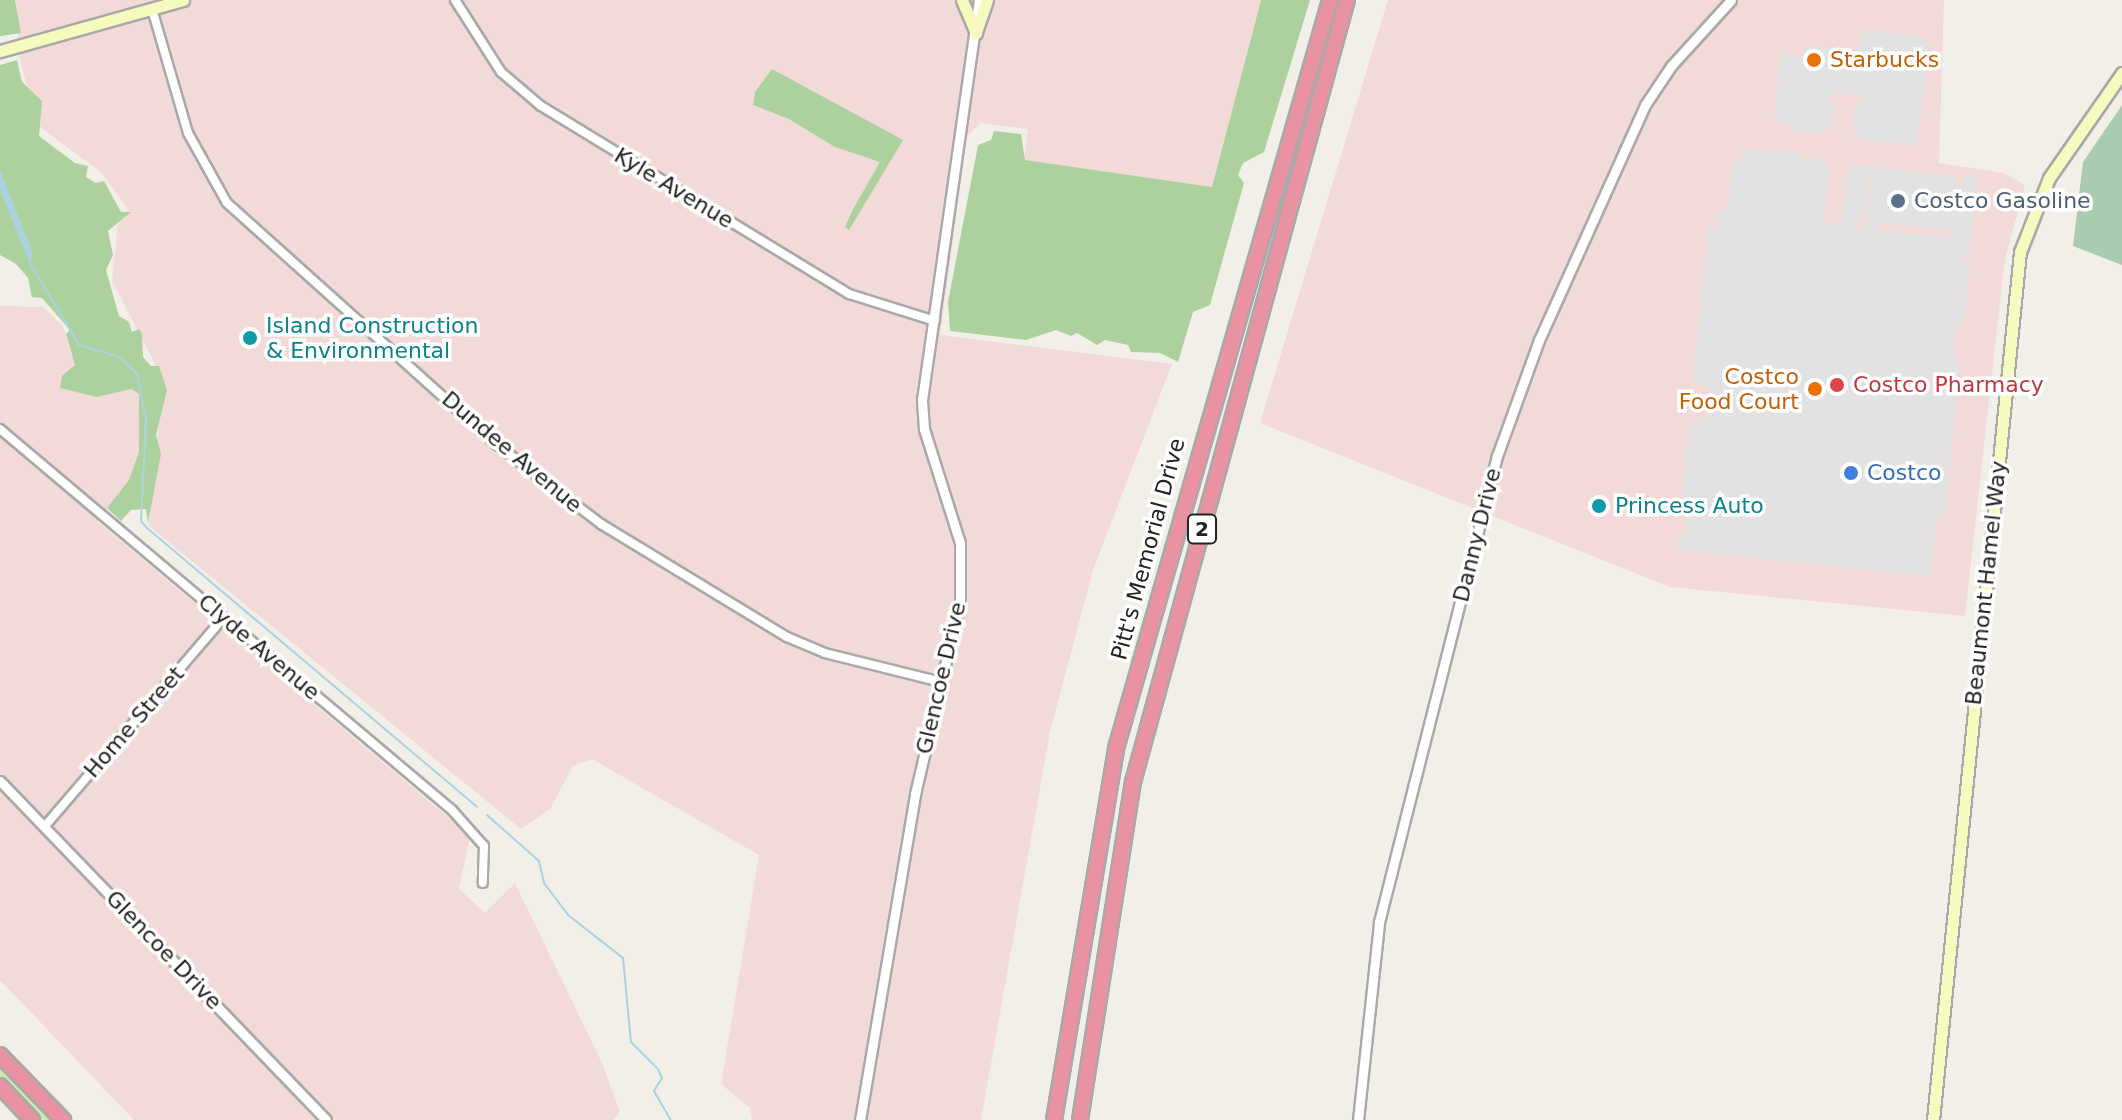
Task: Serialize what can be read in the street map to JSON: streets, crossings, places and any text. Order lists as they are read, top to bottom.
{
  "streets": {
    "highway": ["2", "Pitt's Memorial Drive"],
    "main road": ["Beaumont Hamel Way"],
    "street": [
      "Kyle Avenue",
      "Dundee Avenue",
      "Danny Drive",
      "Clyde Avenue",
      "Glencoe Drive",
      "Home Street"
    ]
  },
  "crossings": [
    ["Kyle Avenue", "Glencoe Drive"],
    ["Dundee Avenue", "Glencoe Drive"],
    ["Clyde Avenue", "Home Street"],
    ["Glencoe Drive", "Home Street"]
  ],
  "places": [
    "Starbucks",
    "Costco Gasoline",
    "Island Construction & Environmental",
    "Costco Pharmacy",
    "Costco Food Court",
    "Costco",
    "Princess Auto"
  ]
}
